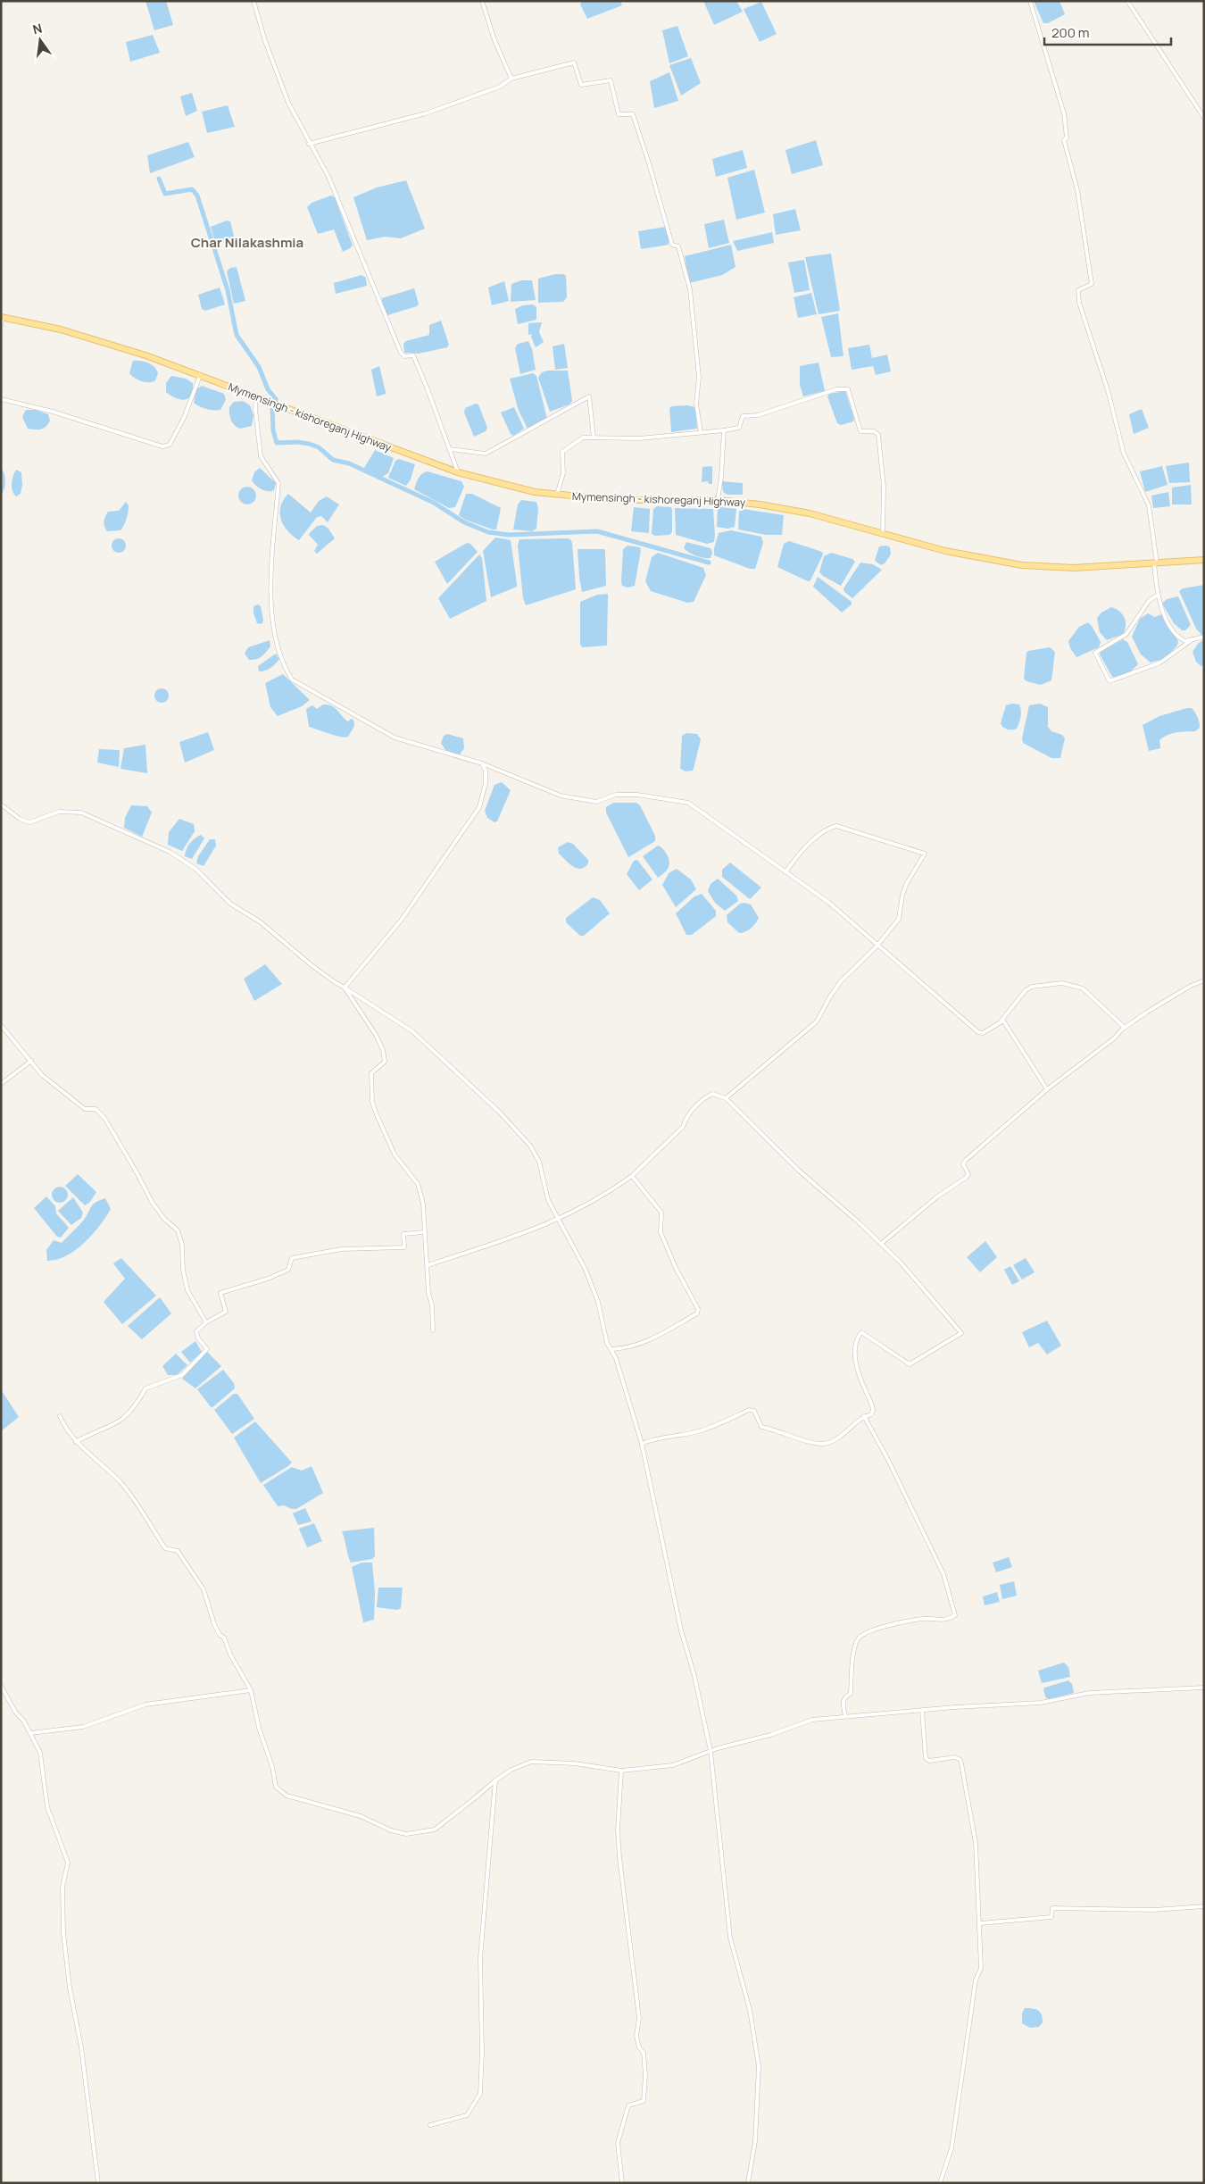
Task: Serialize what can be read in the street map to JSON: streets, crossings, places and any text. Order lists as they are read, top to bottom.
{
  "streets": {
    "main road": ["Mymensingh - kishoreganj Highway"]
  },
  "districts": ["Char Nilakashmia"],
  "scale_bar": "200 m",
  "north": "top"
}
